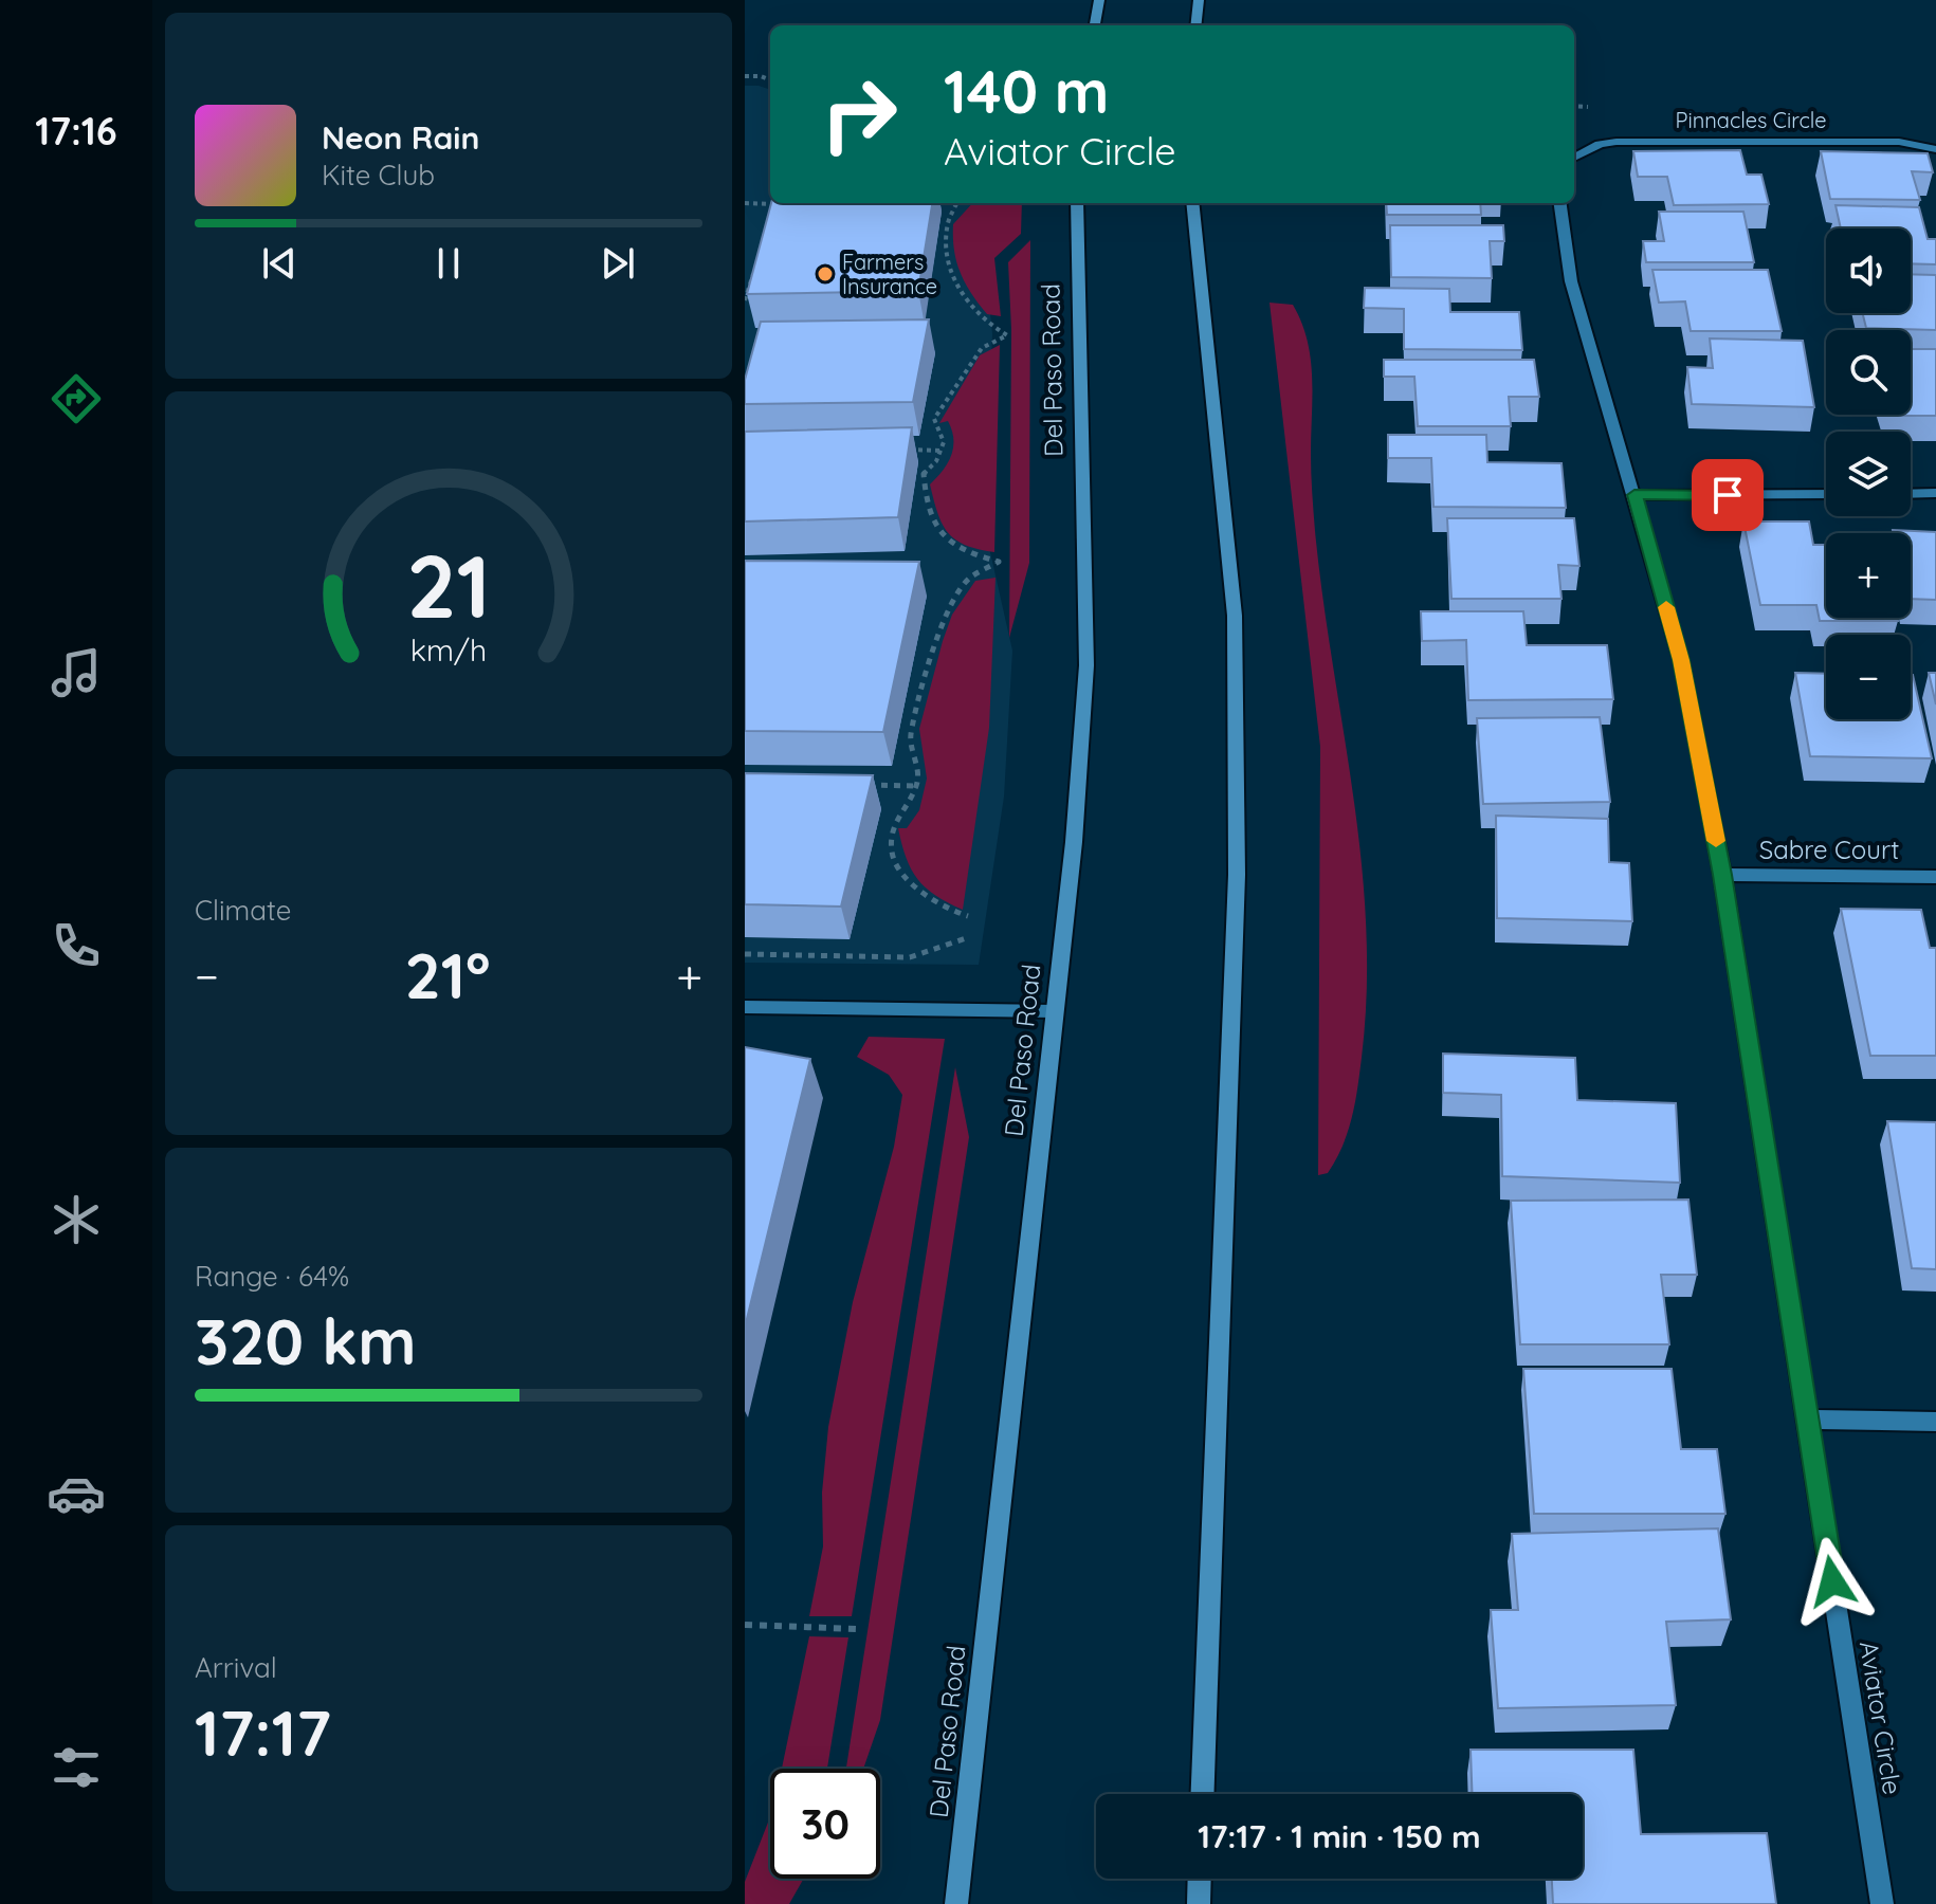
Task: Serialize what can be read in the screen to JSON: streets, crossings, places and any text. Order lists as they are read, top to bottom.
{
  "streets": {
    "main road": ["Del Paso Road"],
    "street": ["Pinnacles Circle", "Sabre Court", "Aviator Circle"]
  },
  "crossings": [
    ["Sabre Court", "Aviator Circle"]
  ],
  "places": ["Farmers Insurance"],
  "page": {
    "tabs": "17:16",
    "turn": ["140 m", "Aviator Circle"],
    "song": ["Neon Rain", "Kite Club"],
    "map_buttons": ["+", "−"],
    "tile": [
      "Climate",
      ["Range · 64%", "320 km"],
      ["Arrival", "17:17"]
    ],
    "heat": ["−", "21°", "+"],
    "limit": "30",
    "trip": "17:17 · 1 min · 150 m",
    "gauge": ["21", "km/h"]
  }
}
